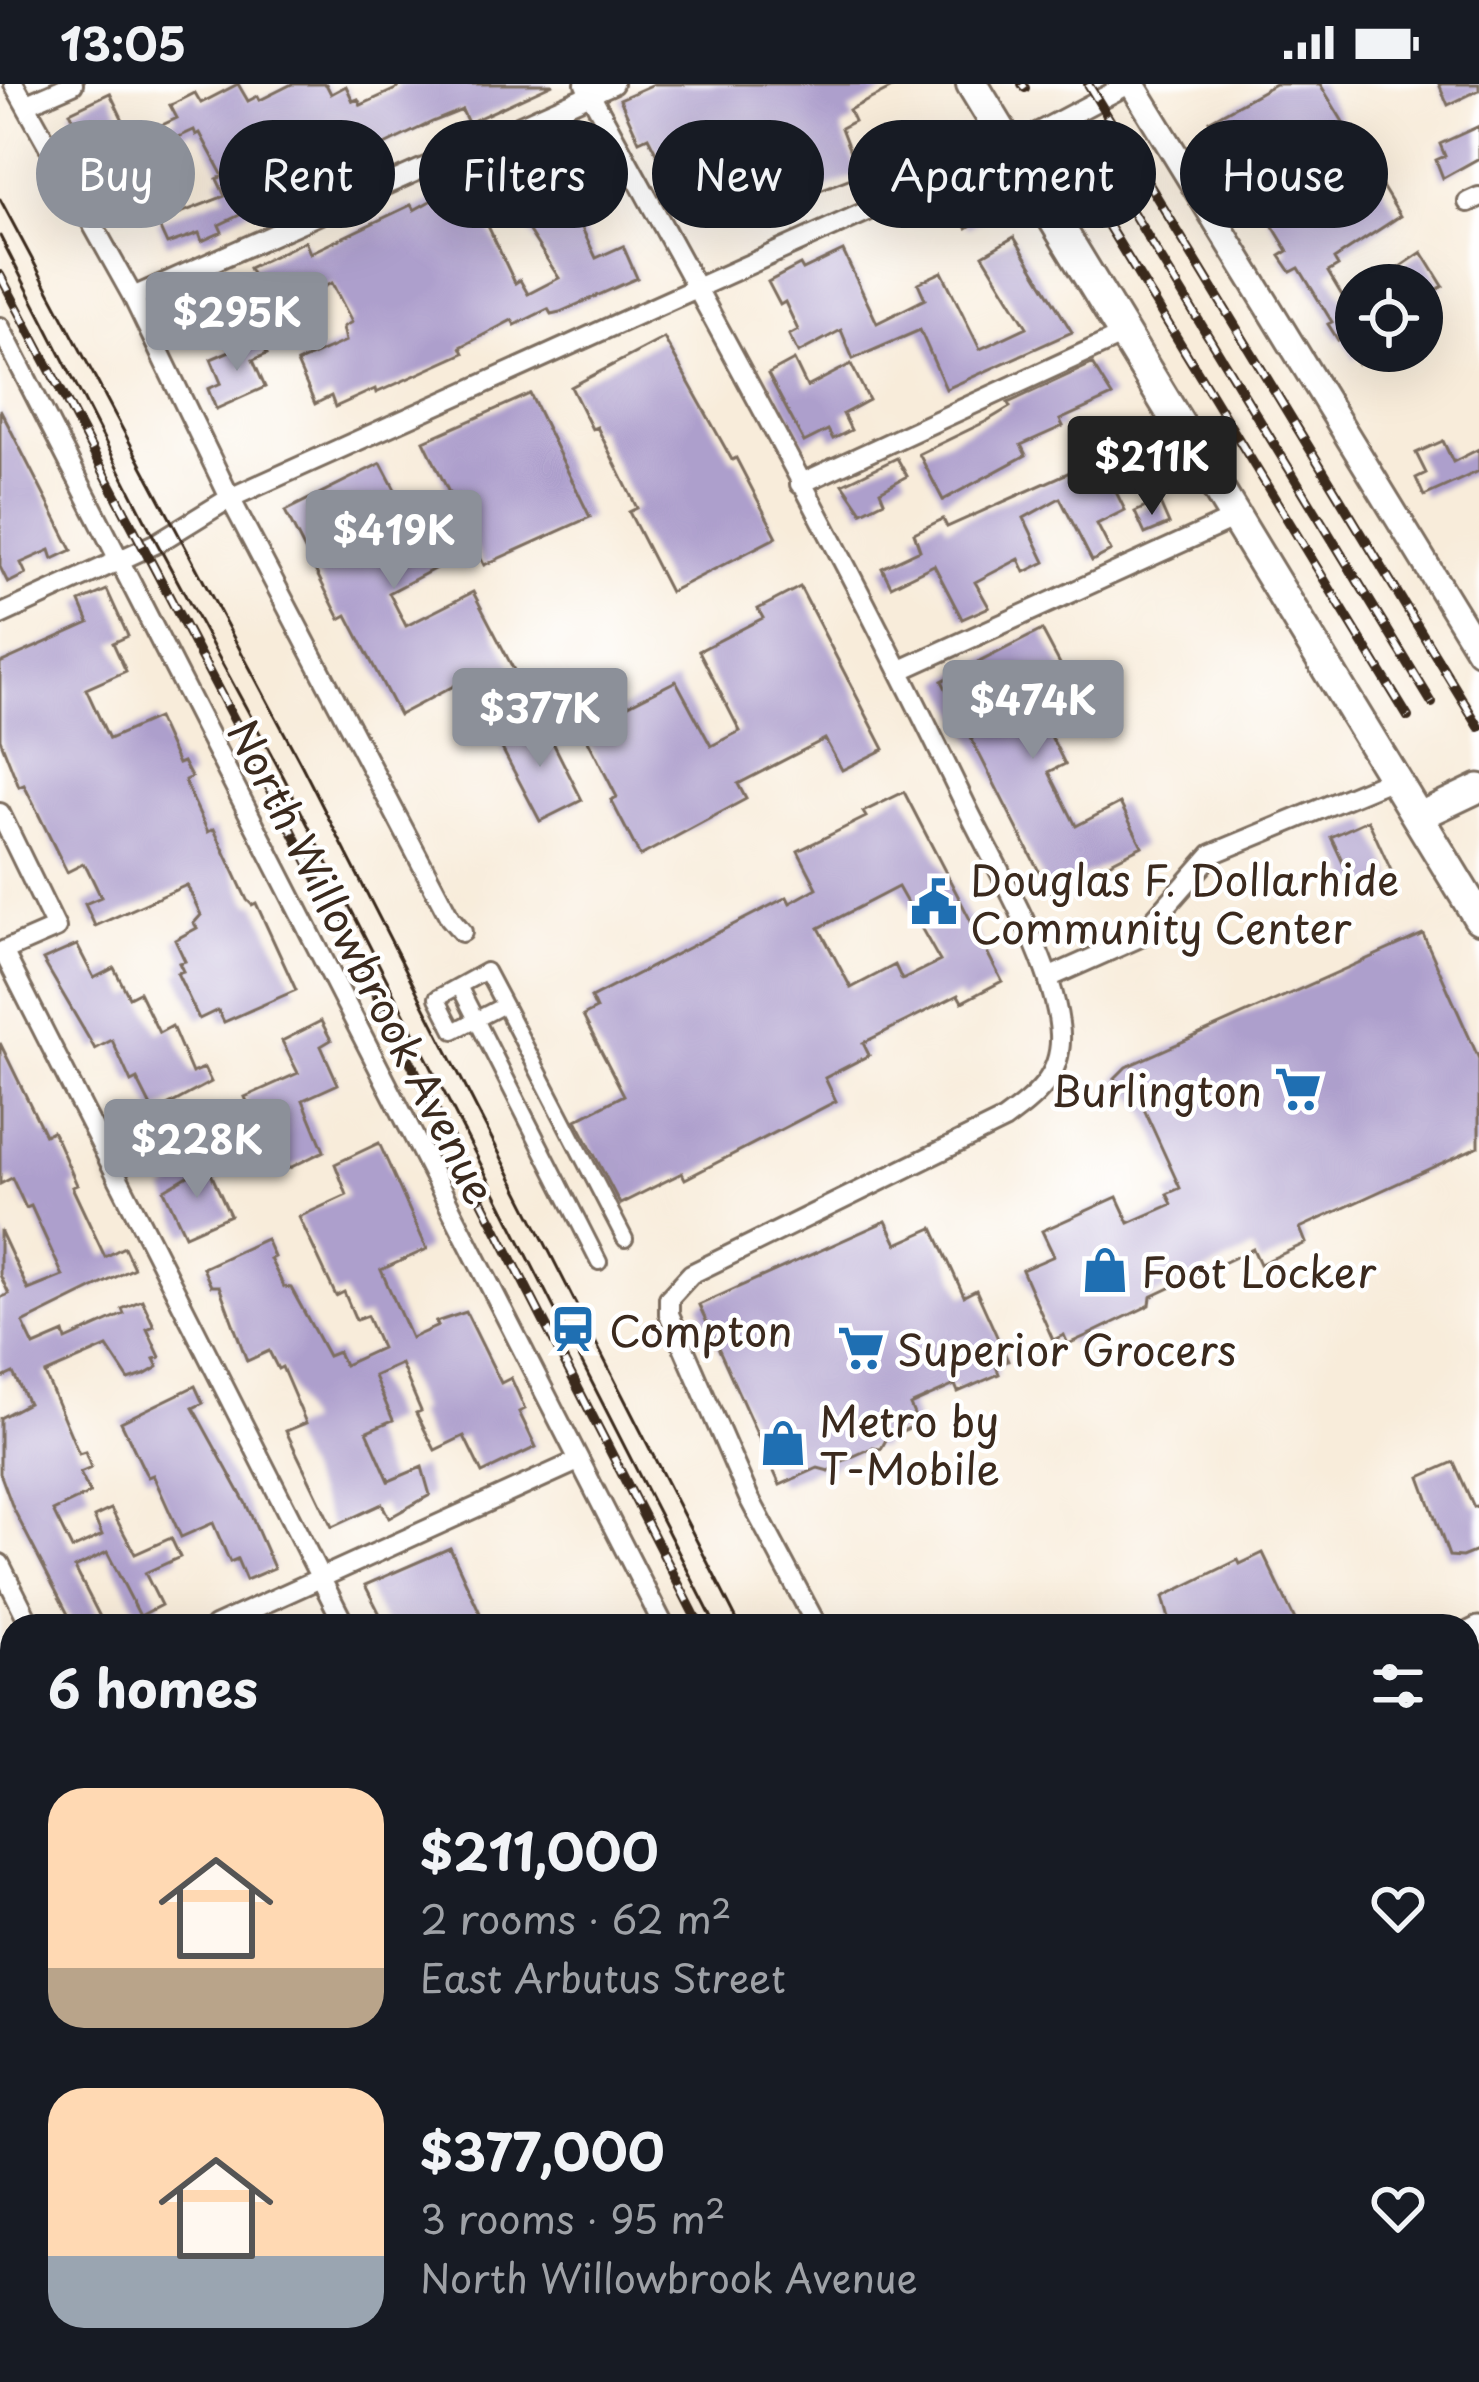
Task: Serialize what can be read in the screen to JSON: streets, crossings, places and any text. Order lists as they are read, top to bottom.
{
  "streets": {
    "street": ["North Willowbrook Avenue"]
  },
  "places": {
    "public building": ["Douglas F. Dollarhide Community Center"],
    "supermarket": ["Burlington", "Superior Grocers"],
    "shop": ["Foot Locker", "Metro by T-Mobile"],
    "station": ["Compton"]
  },
  "page": {
    "status": "13:05",
    "chip": [
      "Buy",
      "Rent",
      "Filters",
      "New",
      "Apartment",
      "House"
    ],
    "price": [
      "$295K",
      "$211K",
      "$419K",
      "$474K",
      "$377K",
      "$228K"
    ],
    "heading": "6 homes",
    "list": [
      {
        "name": "$211,000",
        "note": "2 rooms · 62 m² · East Arbutus Street"
      },
      {
        "name": "$377,000",
        "note": "3 rooms · 95 m² · North Willowbrook Avenue"
      }
    ]
  }
}
